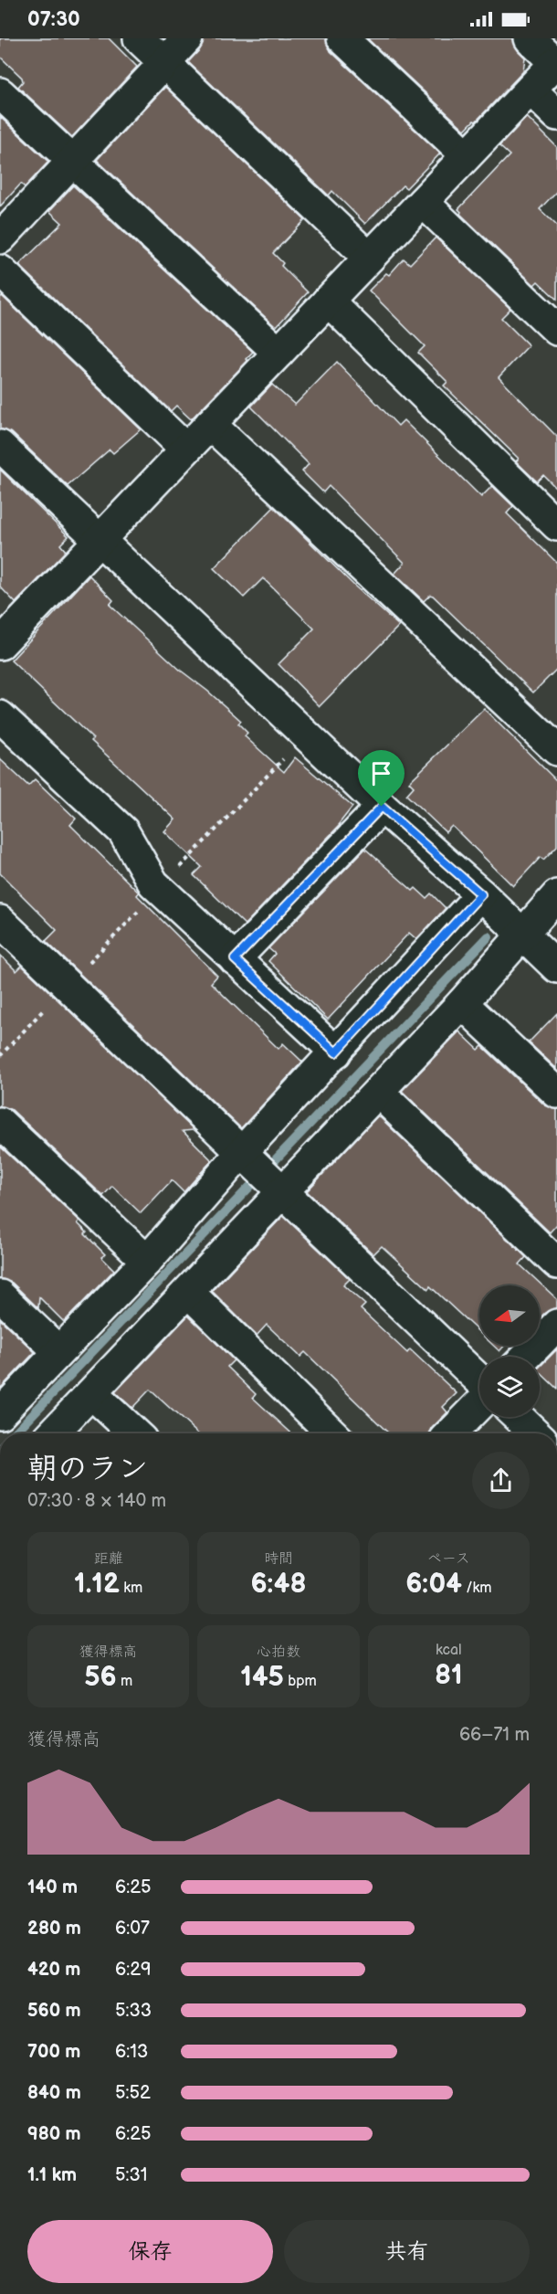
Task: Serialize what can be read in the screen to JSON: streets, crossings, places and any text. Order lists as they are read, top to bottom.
{
  "north": "left",
  "page": {
    "status": "07:30",
    "heading": ["朝のラン", "07:30 · 8 × 140 m"],
    "stats": [
      ["距離", "1.12 km"],
      ["時間", "6:48"],
      ["ペース", "6:04 /km"],
      ["獲得標高", "56 m"],
      ["心拍数", "145 bpm"],
      ["kcal", "81"]
    ],
    "chart": ["獲得標高", "66–71 m"],
    "list": [
      {
        "name": "140 m",
        "note": "6:25"
      },
      {
        "name": "280 m",
        "note": "6:07"
      },
      {
        "name": "420 m",
        "note": "6:29"
      },
      {
        "name": "560 m",
        "note": "5:33"
      },
      {
        "name": "700 m",
        "note": "6:13"
      },
      {
        "name": "840 m",
        "note": "5:52"
      },
      {
        "name": "980 m",
        "note": "6:25"
      },
      {
        "name": "1.1 km",
        "note": "5:31"
      }
    ],
    "buttons": ["保存", "共有"]
  }
}
